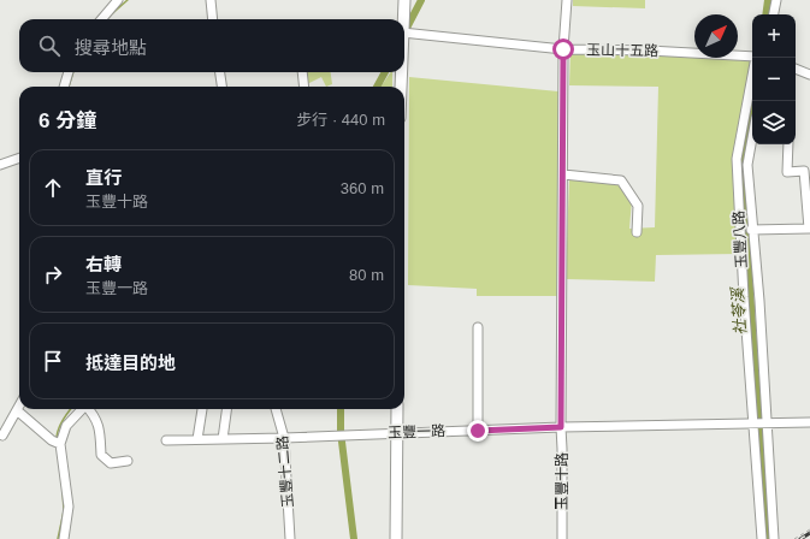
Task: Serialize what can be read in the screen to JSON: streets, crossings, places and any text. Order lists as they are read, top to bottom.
{
  "streets": {
    "street": [
      "玉山十五路",
      "玉豐八路",
      "玉豐一路",
      "玉豐十二路",
      "玉豐十路"
    ]
  },
  "crossings": [
    ["玉山十五路", "玉豐十路"],
    ["玉豐八路", "玉豐一路"],
    ["玉豐一路", "玉豐十二路"],
    ["玉豐一路", "玉豐十路"]
  ],
  "water": ["社苓溪"],
  "north": "top right",
  "page": {
    "map_buttons": ["+", "−"],
    "search": "搜尋地點",
    "heading": ["6 分鐘", "步行 · 440 m"],
    "list": [
      ["直行", "玉豐十路", "360 m"],
      ["右轉", "玉豐一路", "80 m"],
      "抵達目的地"
    ]
  }
}
